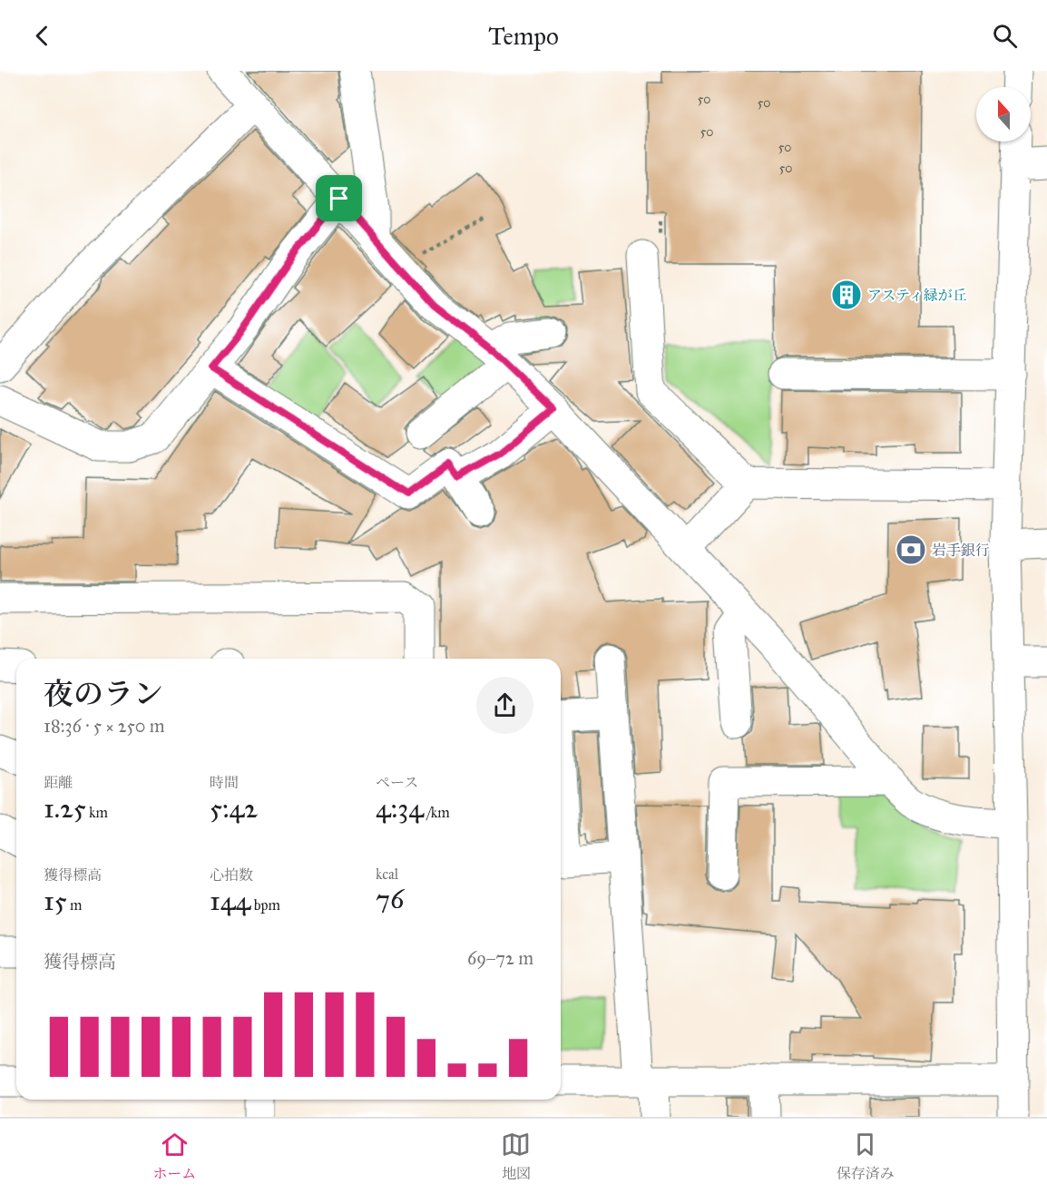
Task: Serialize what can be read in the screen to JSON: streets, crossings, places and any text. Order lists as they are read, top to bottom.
{
  "places": {
    "building": ["アスティ緑が丘"],
    "bank": ["岩手銀行"]
  },
  "house_numbers": [
    "50",
    "50",
    "50",
    "50",
    "50"
  ],
  "north": "top",
  "page": {
    "header": "Tempo",
    "heading": ["夜のラン", "18:36 · 5 × 250 m"],
    "stats": [
      ["距離", "1.25 km"],
      ["時間", "5:42"],
      ["ペース", "4:34 /km"],
      ["獲得標高", "15 m"],
      ["心拍数", "144 bpm"],
      ["kcal", "76"]
    ],
    "chart": ["獲得標高", "69–72 m"],
    "tabs": ["ホーム", "地図", "保存済み"]
  }
}
